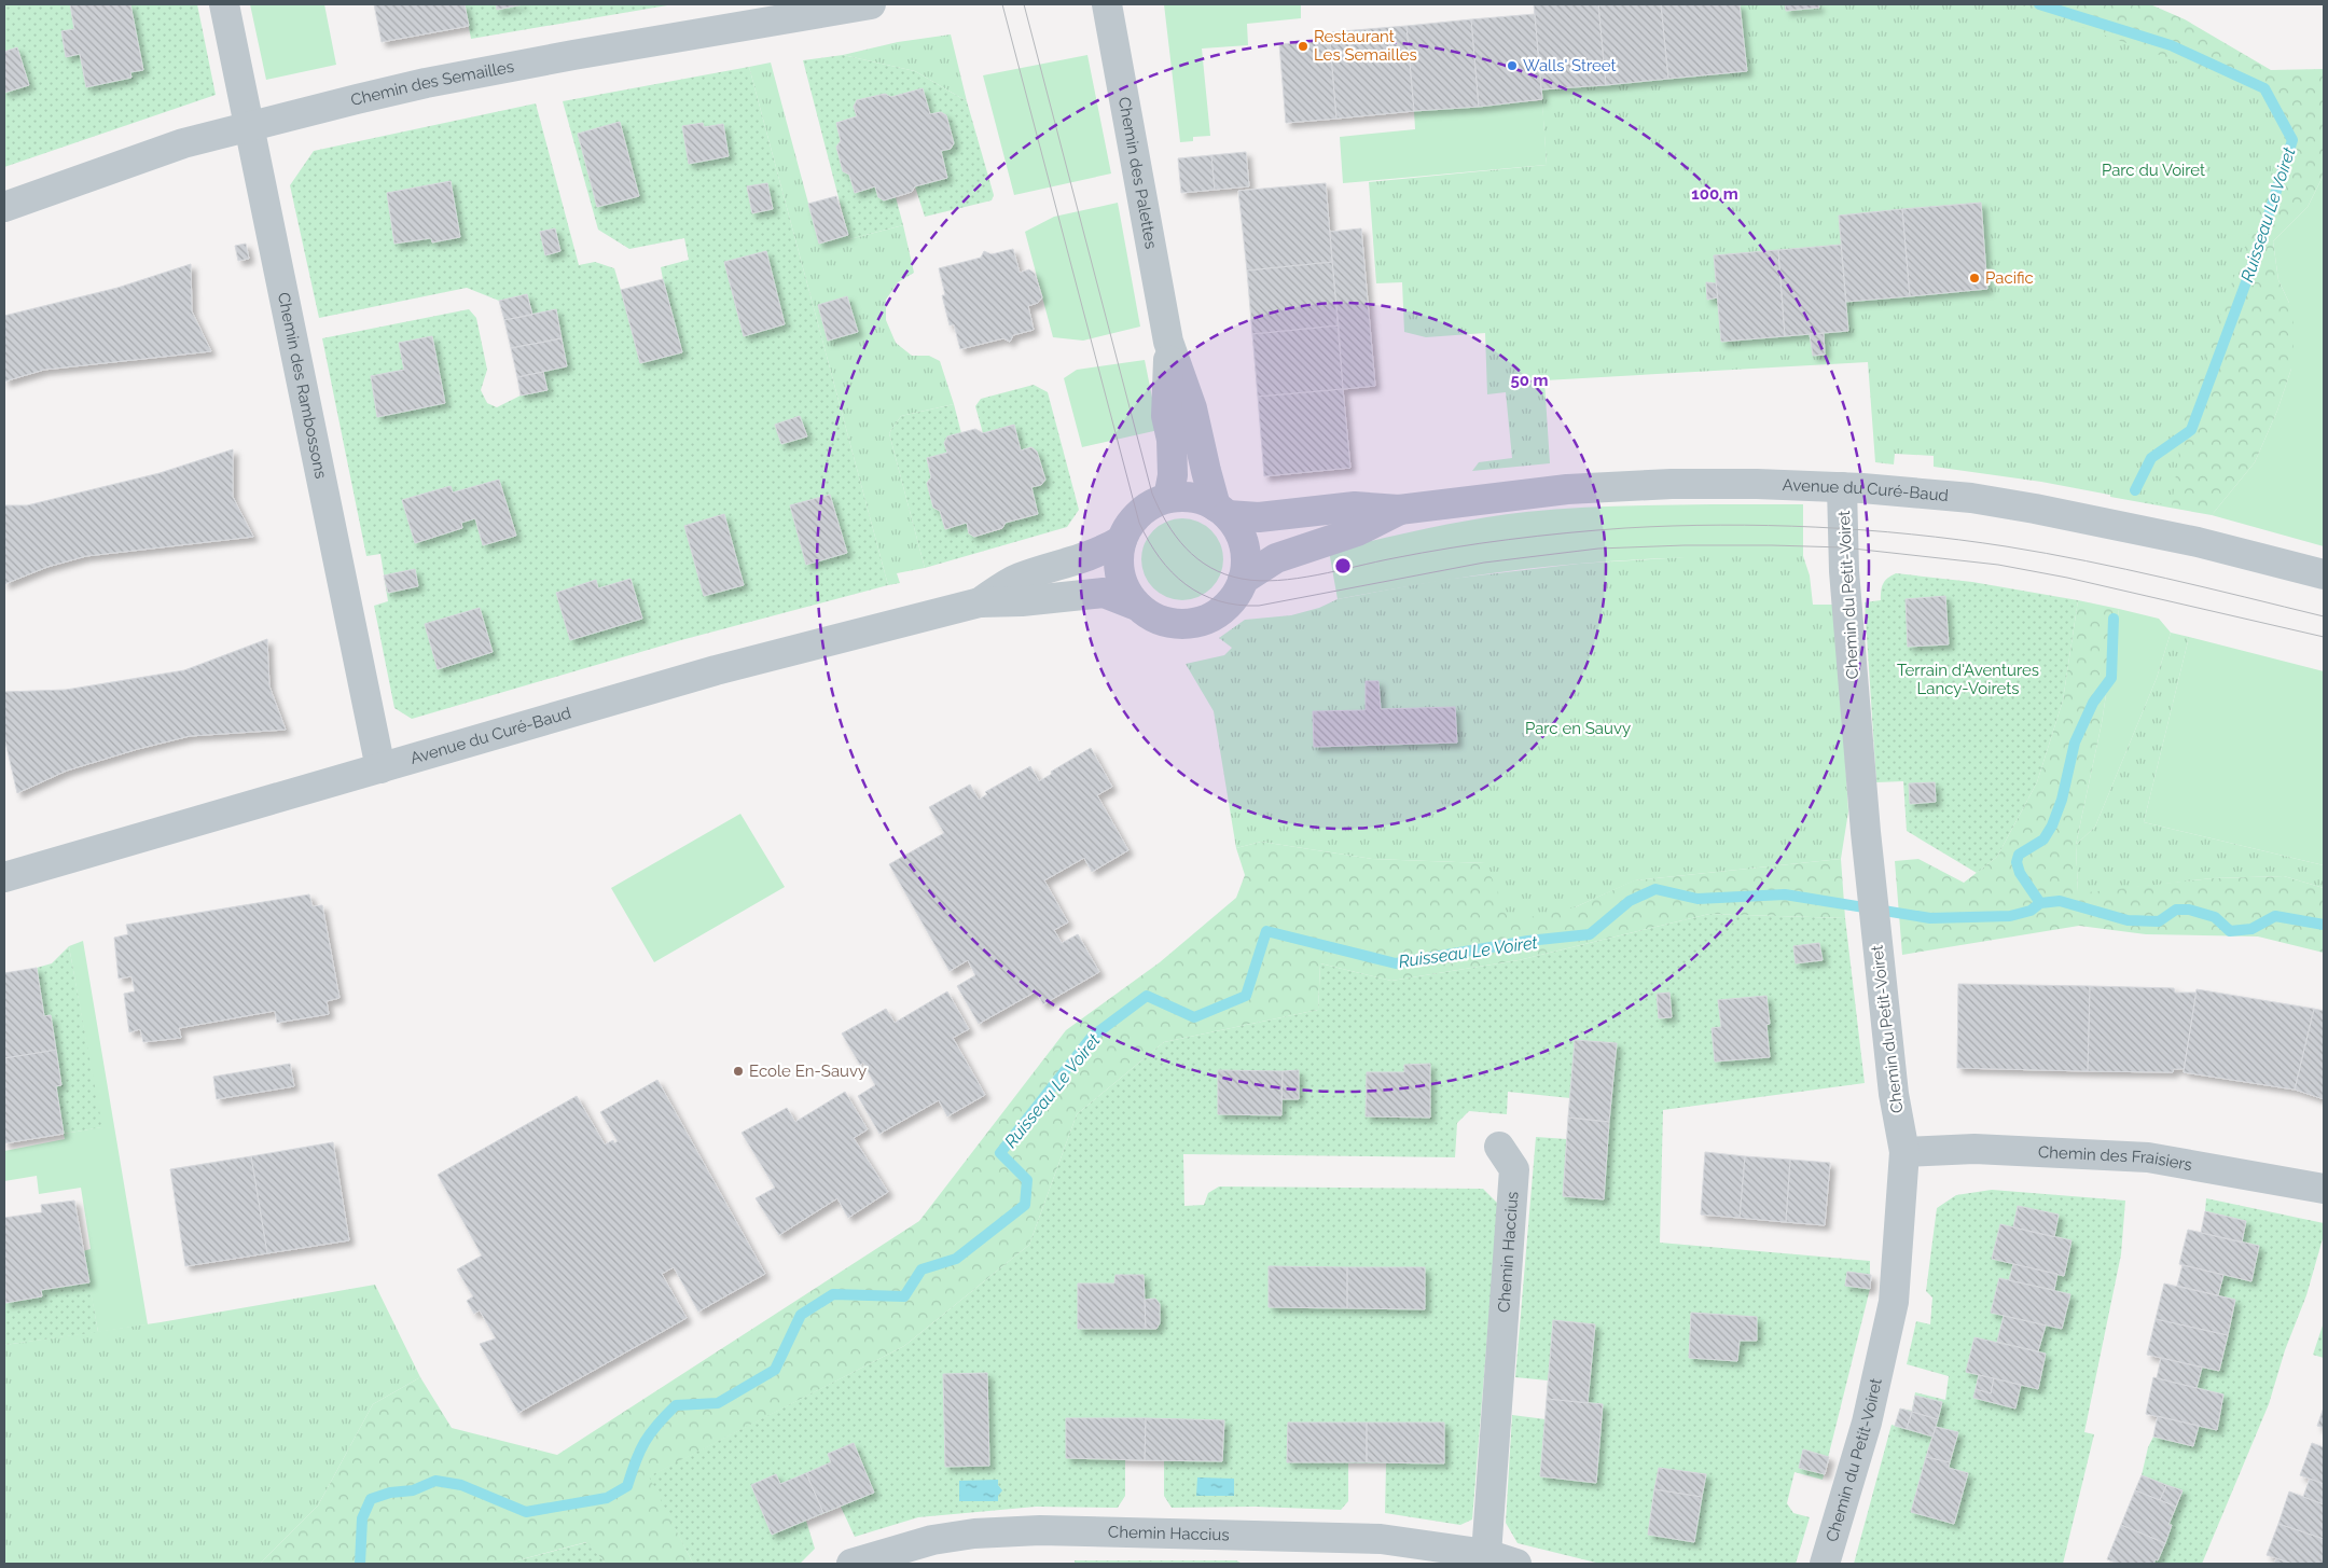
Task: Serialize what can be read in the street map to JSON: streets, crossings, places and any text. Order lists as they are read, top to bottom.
{
  "streets": {
    "street": [
      "Chemin des Semailles",
      "Chemin des Palettes",
      "Chemin des Rambossons",
      "Avenue du Curé-Baud",
      "Chemin du Petit-Voiret",
      "Chemin des Fraisiers",
      "Chemin Haccius"
    ]
  },
  "crossings": [
    ["Chemin des Semailles", "Chemin des Rambossons"],
    ["Chemin des Palettes", "Avenue du Curé-Baud"],
    ["Chemin des Rambossons", "Avenue du Curé-Baud"],
    ["Avenue du Curé-Baud", "Chemin du Petit-Voiret"],
    ["Chemin du Petit-Voiret", "Chemin des Fraisiers"]
  ],
  "water": ["Ruisseau Le Voiret"],
  "parks": ["Parc du Voiret", "Terrain d'Aventures Lancy-Voirets", "Parc en Sauvy"],
  "places": [
    "Restaurant Les Semailles",
    "Walls' Street",
    "Pacific",
    "Ecole En-Sauvy"
  ],
  "rings": ["100 m", "50 m"]
}
